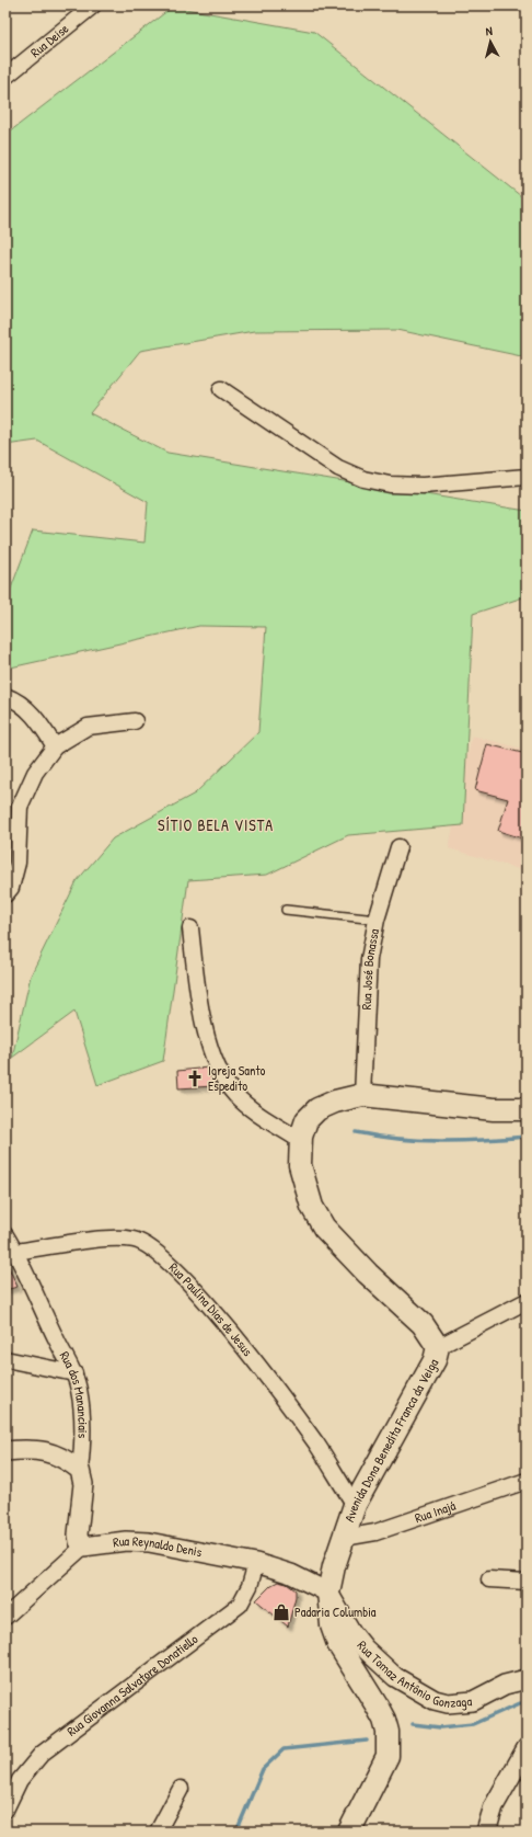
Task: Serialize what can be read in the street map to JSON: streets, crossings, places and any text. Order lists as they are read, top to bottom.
{
  "streets": {
    "main road": ["Avenida Dona Benedita Franca da Veiga"],
    "street": [
      "Rua Deise",
      "Rua José Bonassa",
      "Rua Paulina Dias de Jesus",
      "Rua dos Mananciais",
      "Rua Inajá",
      "Rua Reynaldo Denis",
      "Rua Tomaz Antônio Gonzaga",
      "Rua Giovanna Salvatore Donatiello"
    ]
  },
  "crossings": [
    ["Rua José Bonassa", "Avenida Dona Benedita Franca da Veiga"],
    ["Rua Paulina Dias de Jesus", "Rua dos Mananciais"],
    ["Rua Paulina Dias de Jesus", "Avenida Dona Benedita Franca da Veiga"],
    ["Rua dos Mananciais", "Rua Reynaldo Denis"],
    ["Avenida Dona Benedita Franca da Veiga", "Rua Inajá"],
    ["Avenida Dona Benedita Franca da Veiga", "Rua Reynaldo Denis"],
    ["Avenida Dona Benedita Franca da Veiga", "Rua Tomaz Antônio Gonzaga"],
    ["Rua Reynaldo Denis", "Rua Tomaz Antônio Gonzaga"],
    ["Rua Reynaldo Denis", "Rua Giovanna Salvatore Donatiello"]
  ],
  "districts": ["SÍTIO BELA VISTA"],
  "places": {
    "church": ["Igreja Santo Espedito"],
    "shop": ["Padaria Columbia"]
  },
  "north": "top"
}
